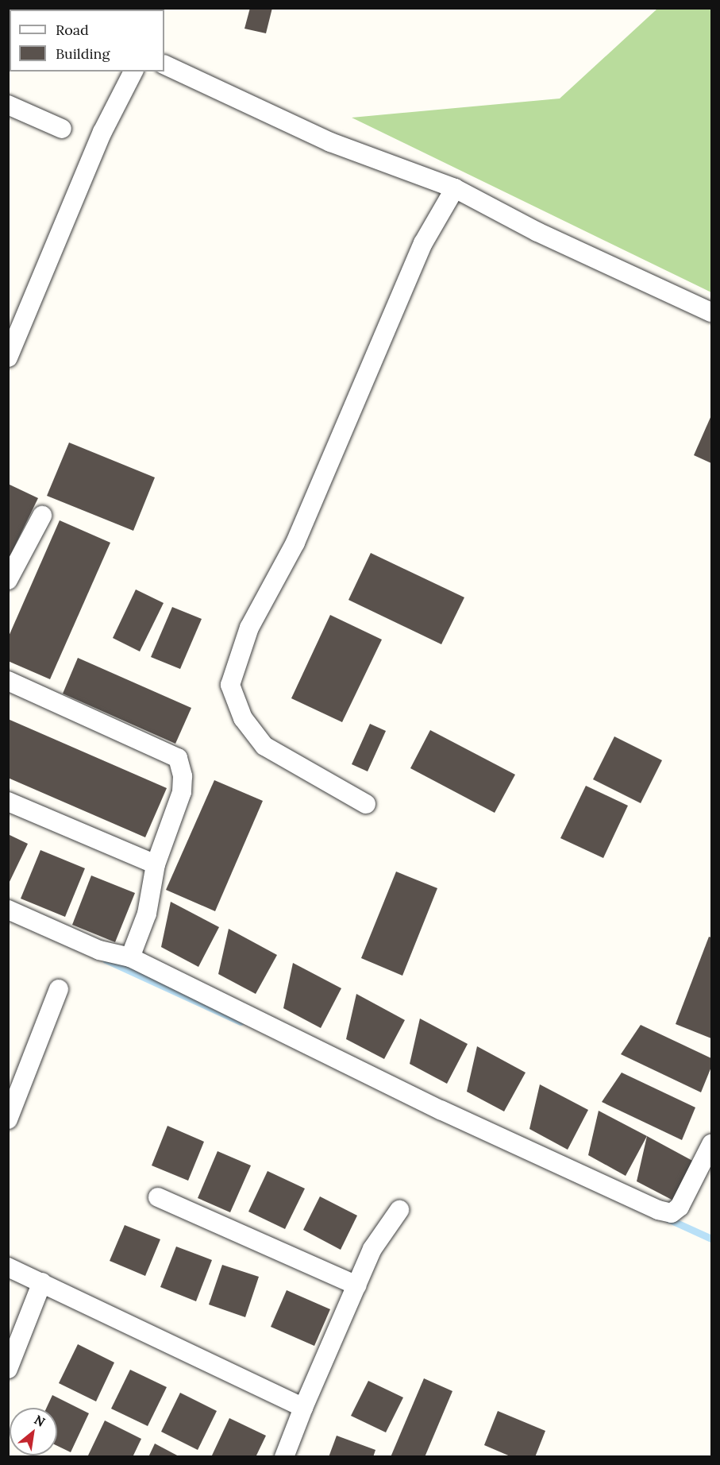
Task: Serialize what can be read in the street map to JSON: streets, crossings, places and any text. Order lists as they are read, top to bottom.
{
  "legend": ["Road", "Building"],
  "north": "top right"
}
